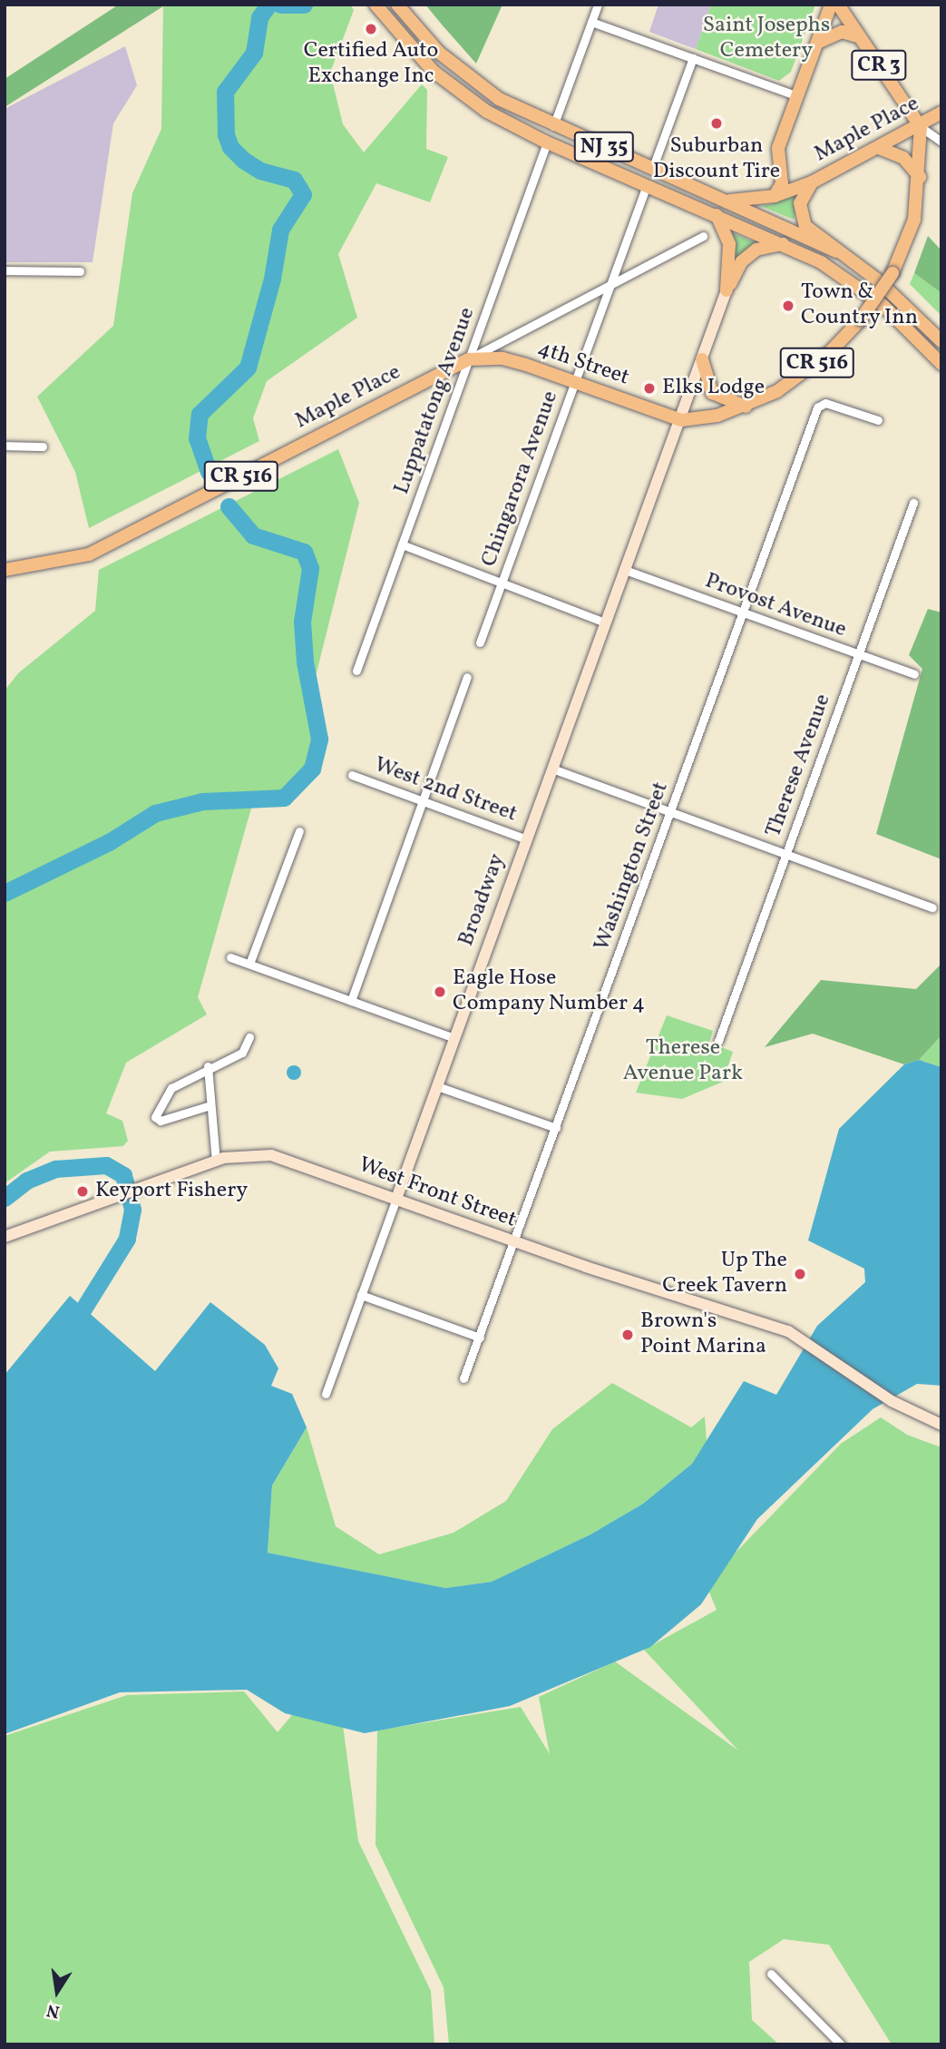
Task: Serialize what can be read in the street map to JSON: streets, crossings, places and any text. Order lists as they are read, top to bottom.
{
  "streets": {
    "main road": [
      "CR 3",
      "Maple Place",
      "NJ 35",
      "CR 516",
      "4th Street",
      "Broadway",
      "West Front Street"
    ],
    "street": [
      "Luppatatong Avenue",
      "Chingarora Avenue",
      "Provost Avenue",
      "Therese Avenue",
      "West 2nd Street",
      "Washington Street"
    ]
  },
  "crossings": [
    ["CR 3", "Maple Place"],
    ["CR 3", "CR 516"],
    ["Maple Place", "NJ 35"],
    ["Maple Place", "CR 516"],
    ["Maple Place", "4th Street"],
    ["Maple Place", "Luppatatong Avenue"],
    ["Maple Place", "Chingarora Avenue"],
    ["NJ 35", "Luppatatong Avenue"],
    ["NJ 35", "Chingarora Avenue"],
    ["CR 516", "4th Street"],
    ["CR 516", "Broadway"],
    ["4th Street", "Luppatatong Avenue"],
    ["4th Street", "Chingarora Avenue"],
    ["4th Street", "Broadway"],
    ["Provost Avenue", "Therese Avenue"],
    ["Provost Avenue", "Washington Street"],
    ["Provost Avenue", "Broadway"],
    ["West 2nd Street", "Broadway"],
    ["Washington Street", "West Front Street"],
    ["Broadway", "West Front Street"]
  ],
  "parks": ["Saint Josephs Cemetery", "Therese Avenue Park"],
  "places": [
    "Certified Auto Exchange Inc",
    "Suburban Discount Tire",
    "Town & Country Inn",
    "Elks Lodge",
    "Eagle Hose Company Number 4",
    "Keyport Fishery",
    "Up The Creek Tavern",
    "Brown's Point Marina"
  ],
  "north": "bottom"
}
